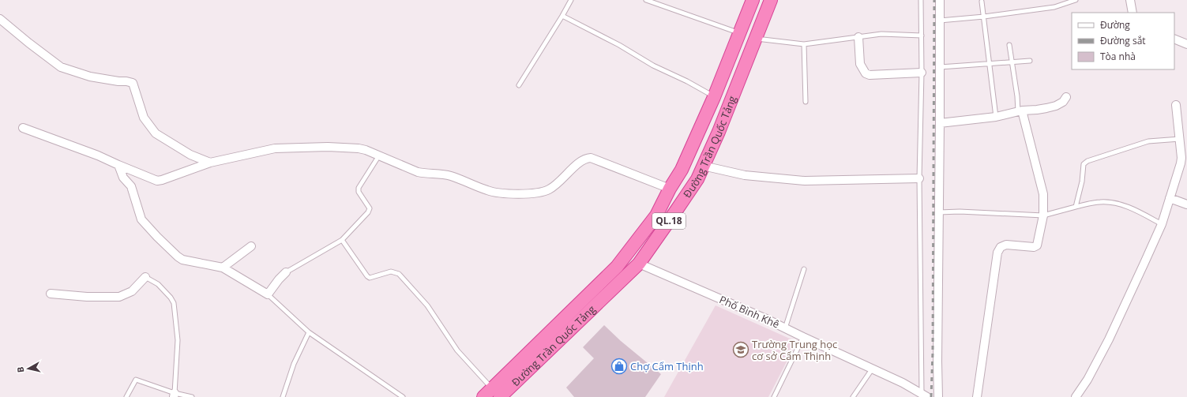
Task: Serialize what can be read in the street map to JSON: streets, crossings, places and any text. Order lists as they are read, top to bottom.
{
  "streets": {
    "highway": ["Đường Trần Quốc Tảng", "QL.18"],
    "street": ["Phố Bình Khê"]
  },
  "crossings": [
    ["Đường Trần Quốc Tảng", "Phố Bình Khê"]
  ],
  "places": {
    "school or university": ["Trường Trung học cơ sở Cẩm Thịnh"],
    "shop": ["Chợ Cẩm Thịnh"]
  },
  "legend": ["Đường", "Đường sắt", "Tòa nhà"],
  "north": "left"
}
